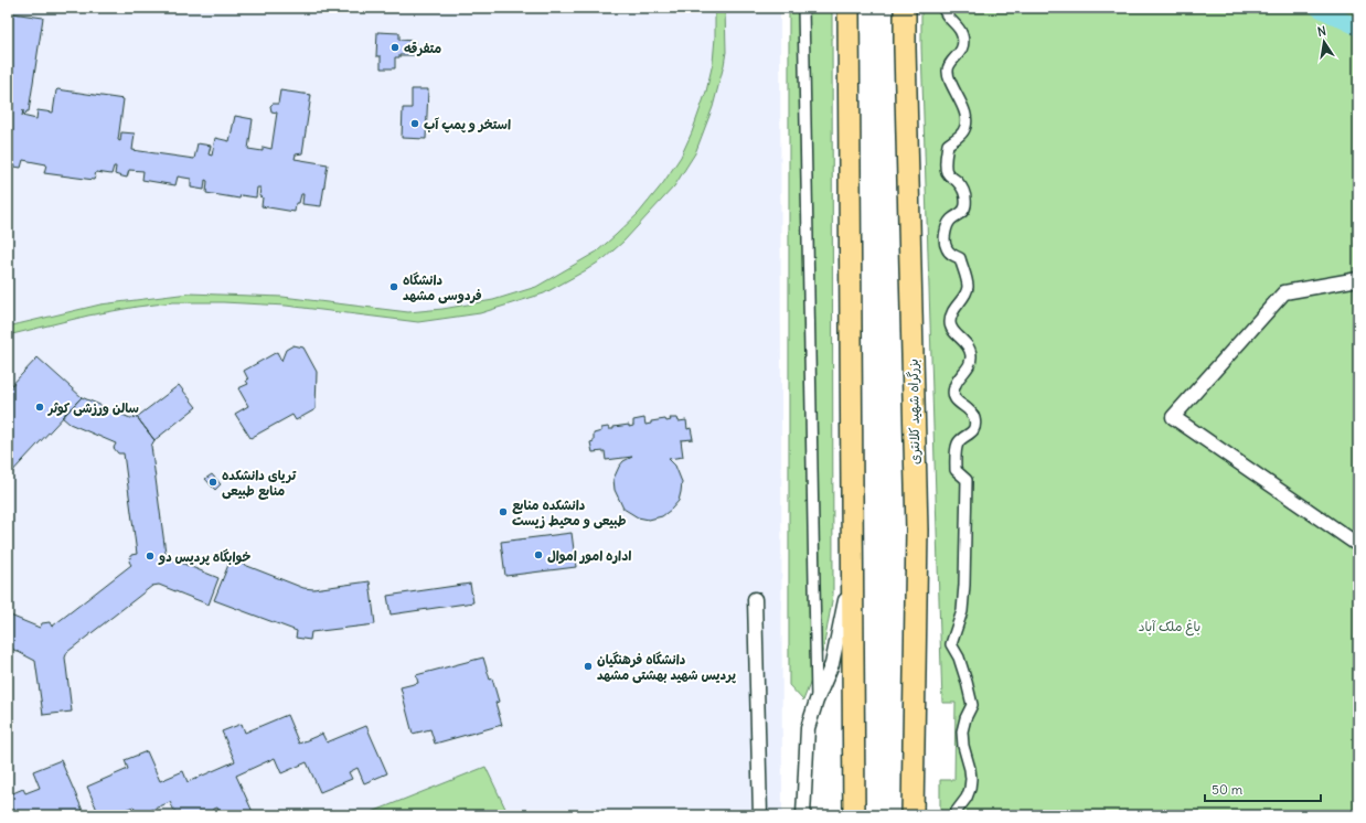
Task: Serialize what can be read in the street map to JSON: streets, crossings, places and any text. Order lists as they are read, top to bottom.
{
  "streets": {
    "highway": ["بزرگراه شهید کلانتری"]
  },
  "parks": ["باغ ملک آباد"],
  "places": [
    "متفرقه",
    "استخر و پمپ آب",
    "دانشگاه فردوسی مشهد",
    "سالن ورزشی کوثر",
    "تریای دانشکده منابع طبیعی",
    "دانشکده منابع طبیعی و محیط زیست",
    "اداره امور اموال",
    "خوابگاه پردیس دو",
    "دانشگاه فرهنگیان پردیس شهید بهشتی مشهد"
  ],
  "scale_bar": "50 m",
  "north": "top"
}
